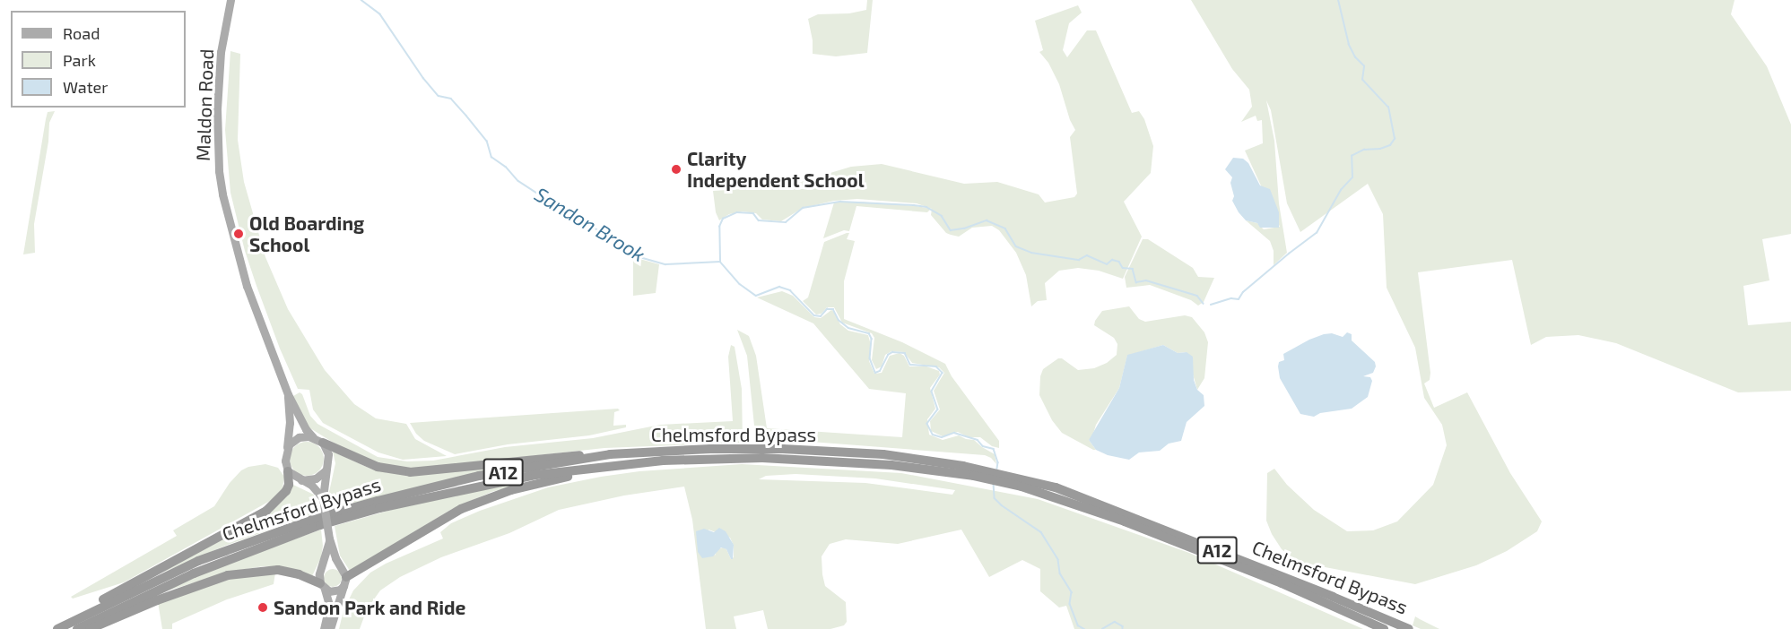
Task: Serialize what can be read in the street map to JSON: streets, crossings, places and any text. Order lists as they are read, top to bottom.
{
  "streets": {
    "highway": ["Chelmsford Bypass", "A12"],
    "main road": ["Maldon Road"]
  },
  "crossings": [
    ["Maldon Road", "A12"],
    ["Chelmsford Bypass", "A12"]
  ],
  "water": ["Sandon Brook"],
  "places": ["Clarity Independent School", "Old Boarding School", "Sandon Park and Ride"],
  "legend": ["Road", "Park", "Water"]
}
